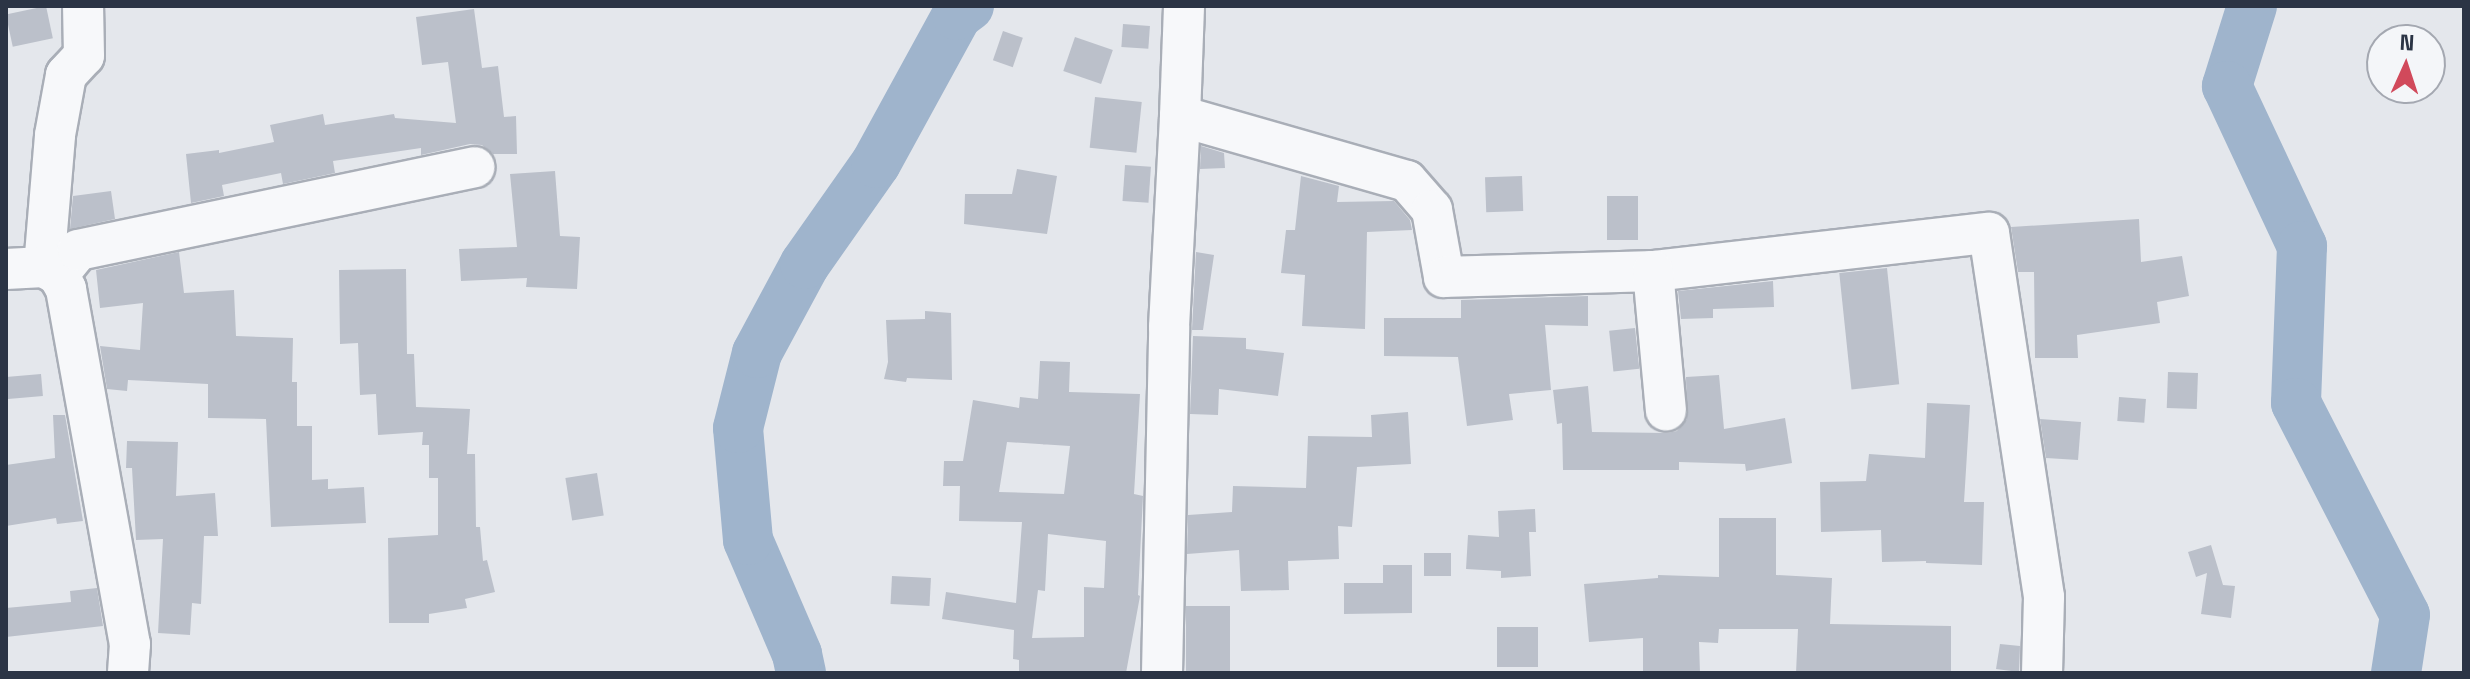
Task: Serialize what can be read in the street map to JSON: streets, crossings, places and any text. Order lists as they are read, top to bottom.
{
  "north": "top"
}
